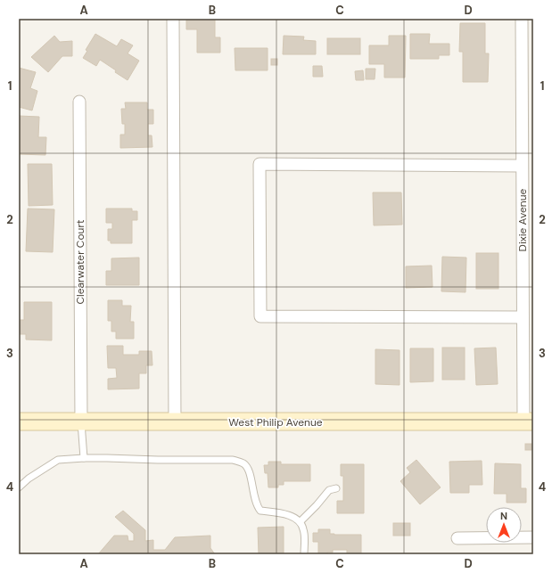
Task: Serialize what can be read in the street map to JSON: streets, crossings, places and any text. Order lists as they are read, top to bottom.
{
  "streets": {
    "street": ["Dixie Avenue", "Clearwater Court", "West Philip Avenue"]
  },
  "crossings": [
    ["Dixie Avenue", "West Philip Avenue"],
    ["Clearwater Court", "West Philip Avenue"]
  ],
  "north": "top",
  "grid": {
    "columns": [
      "A",
      "B",
      "C",
      "D"
    ],
    "rows": [
      "1",
      "2",
      "3",
      "4"
    ]
  }
}
